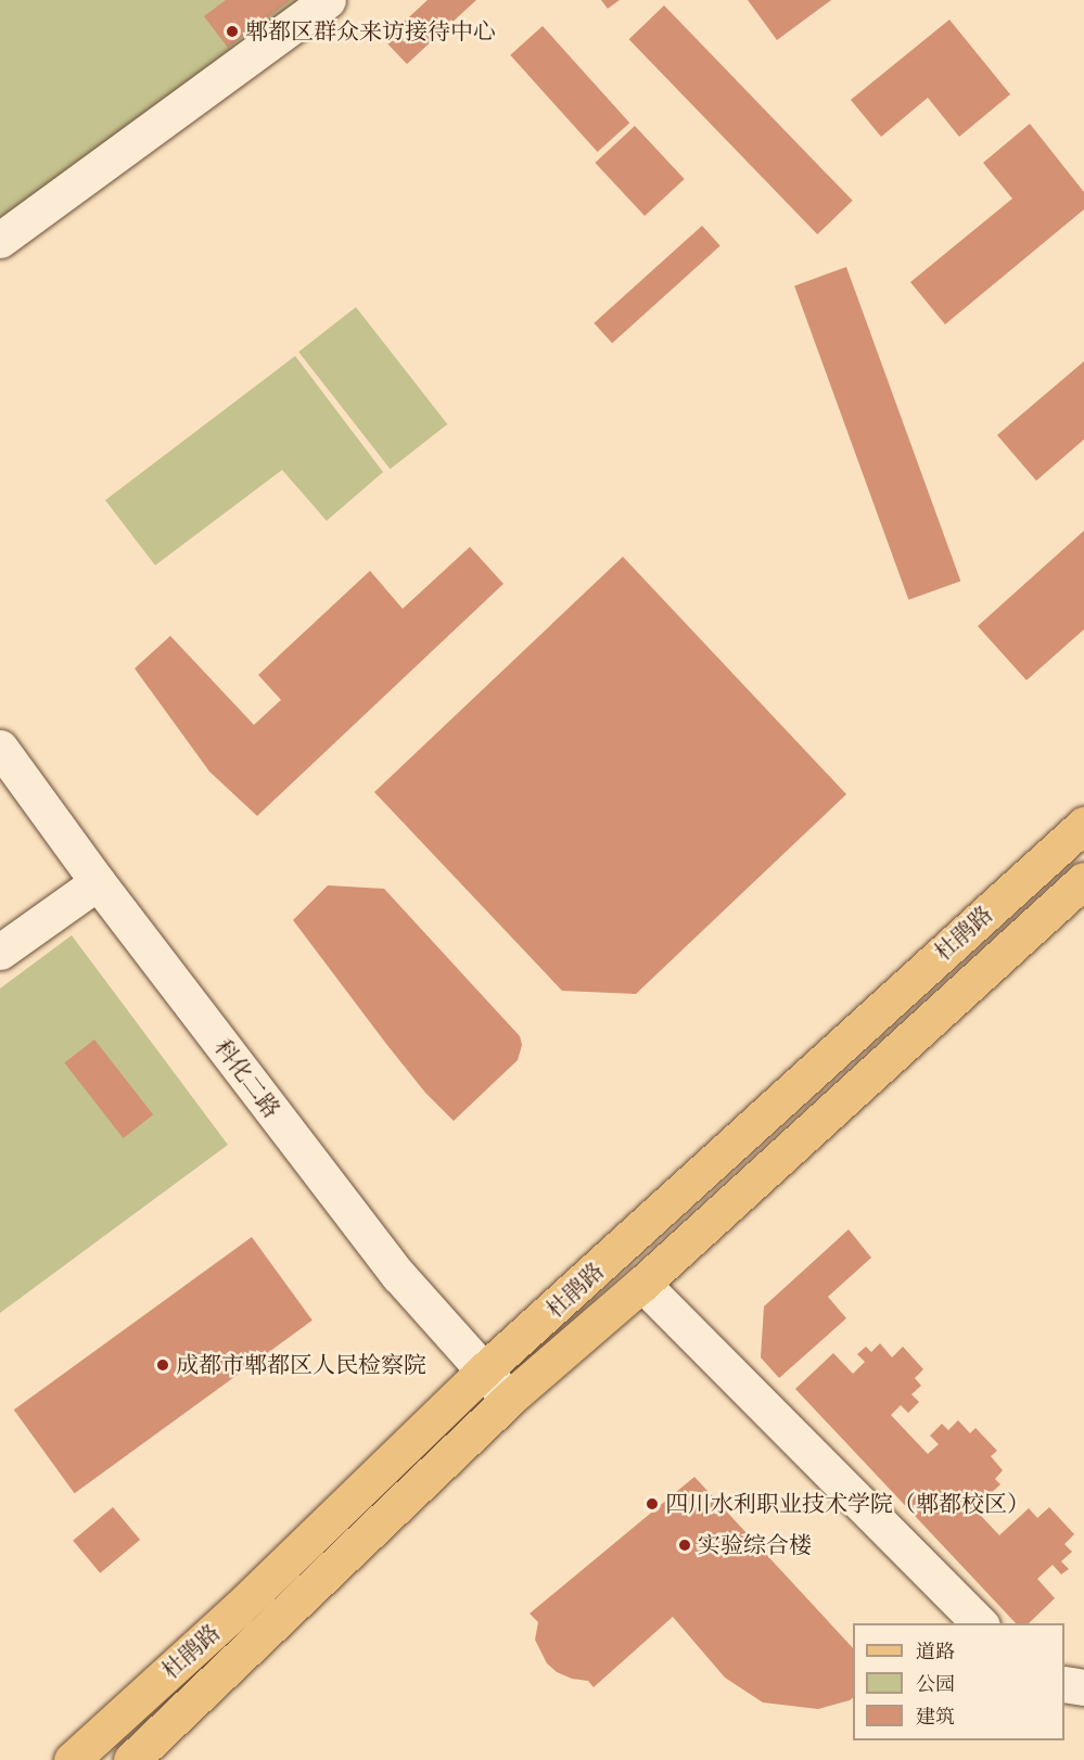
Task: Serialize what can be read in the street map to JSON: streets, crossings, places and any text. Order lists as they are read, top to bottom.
{
  "streets": {
    "main road": ["杜鹃路"],
    "street": ["科化二路"]
  },
  "crossings": [
    ["杜鹃路", "科化二路"]
  ],
  "places": [
    "郫都区群众来访接待中心",
    "成都市郫都区人民检察院",
    "四川水利职业技术学院（郫都校区）",
    "实验综合楼"
  ],
  "legend": ["道路", "公园", "建筑"]
}
